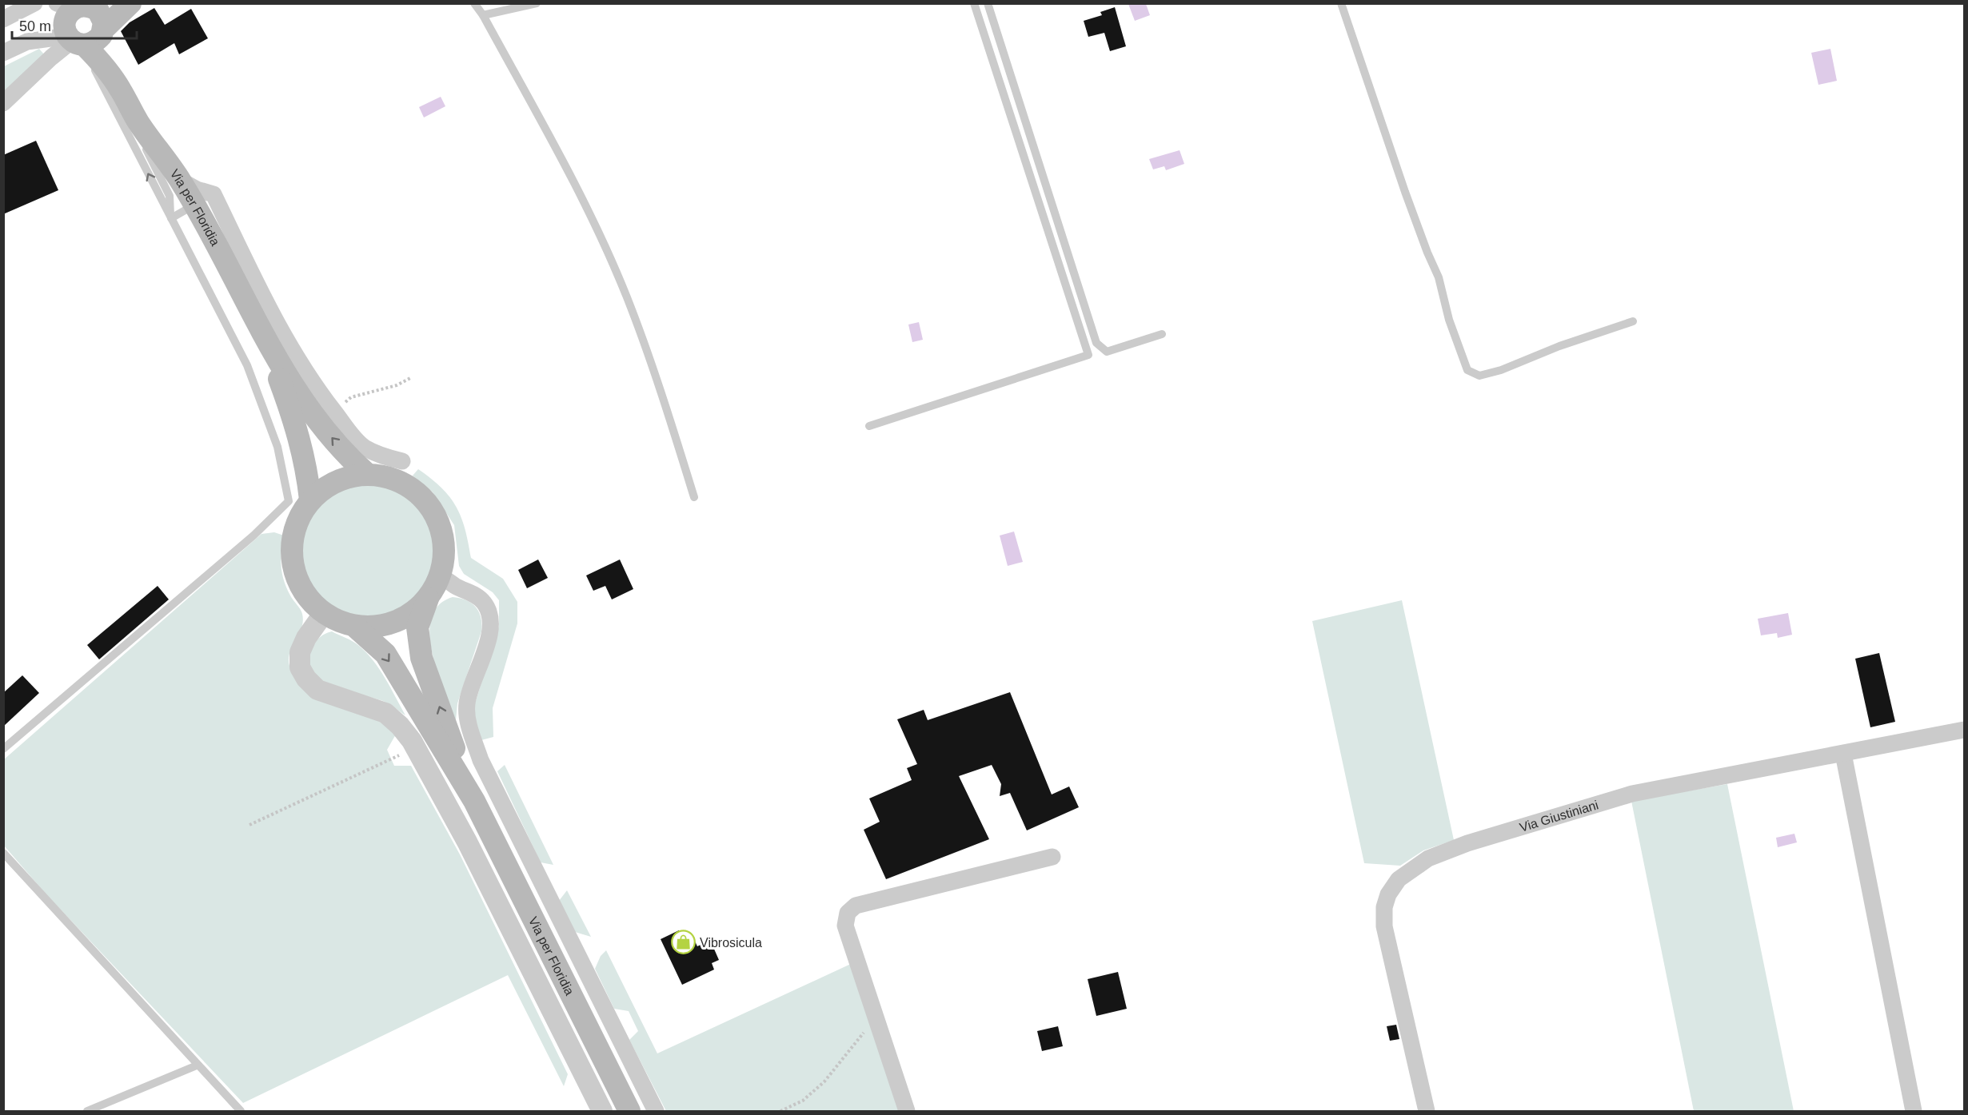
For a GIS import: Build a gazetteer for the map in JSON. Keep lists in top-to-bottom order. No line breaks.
{"streets":{"main road":["Via per Floridia"],"street":["Via Giustiniani"]},"places":{"shop":["Vibrosicula"]},"scale_bar":"50 m"}
